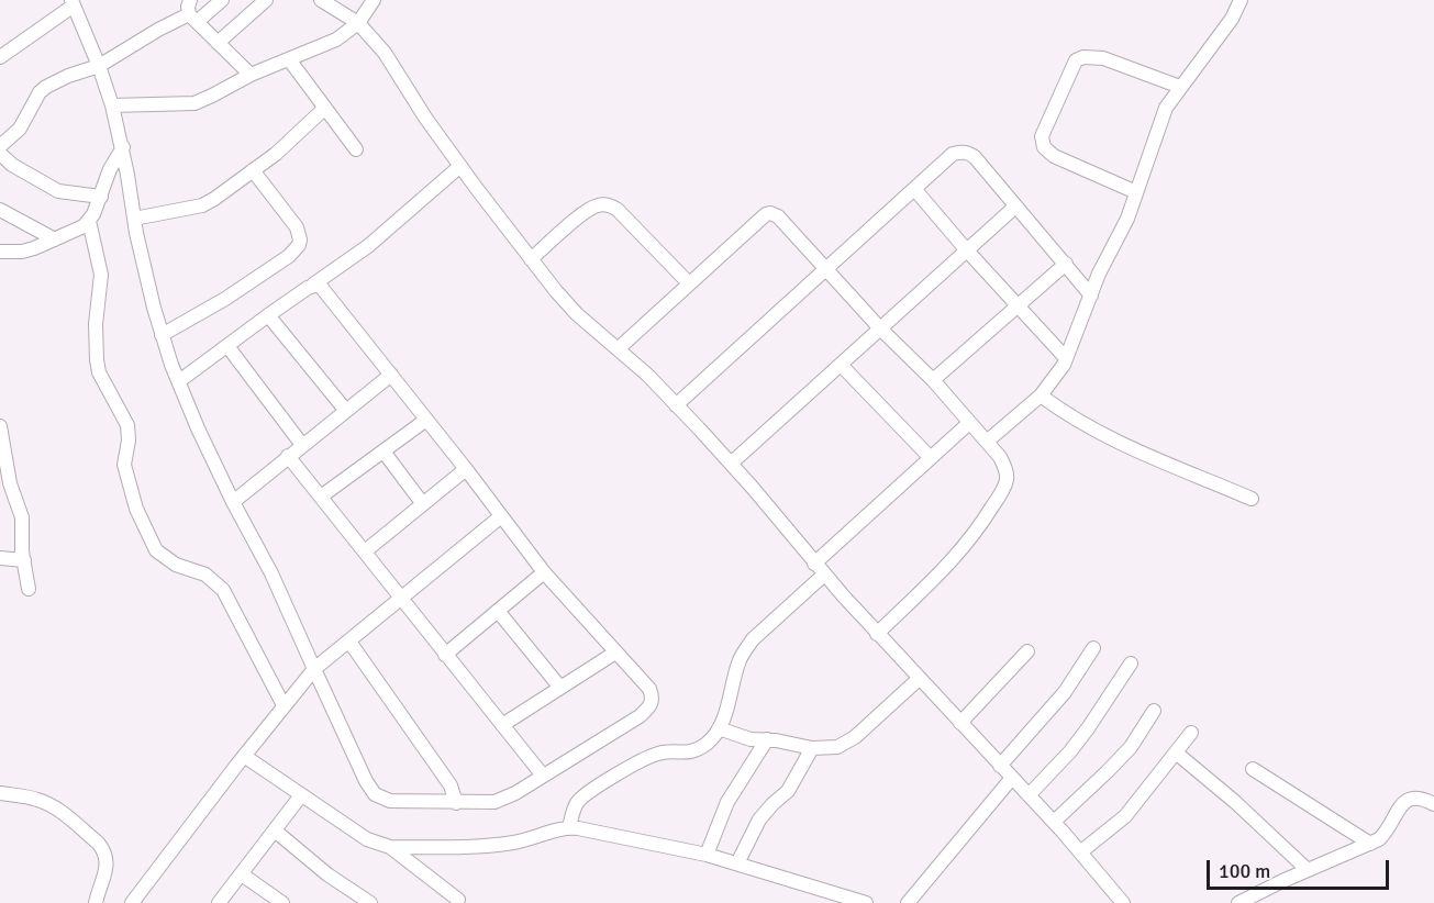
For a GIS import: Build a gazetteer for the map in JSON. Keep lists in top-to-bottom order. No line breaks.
{"scale_bar":"100 m"}
